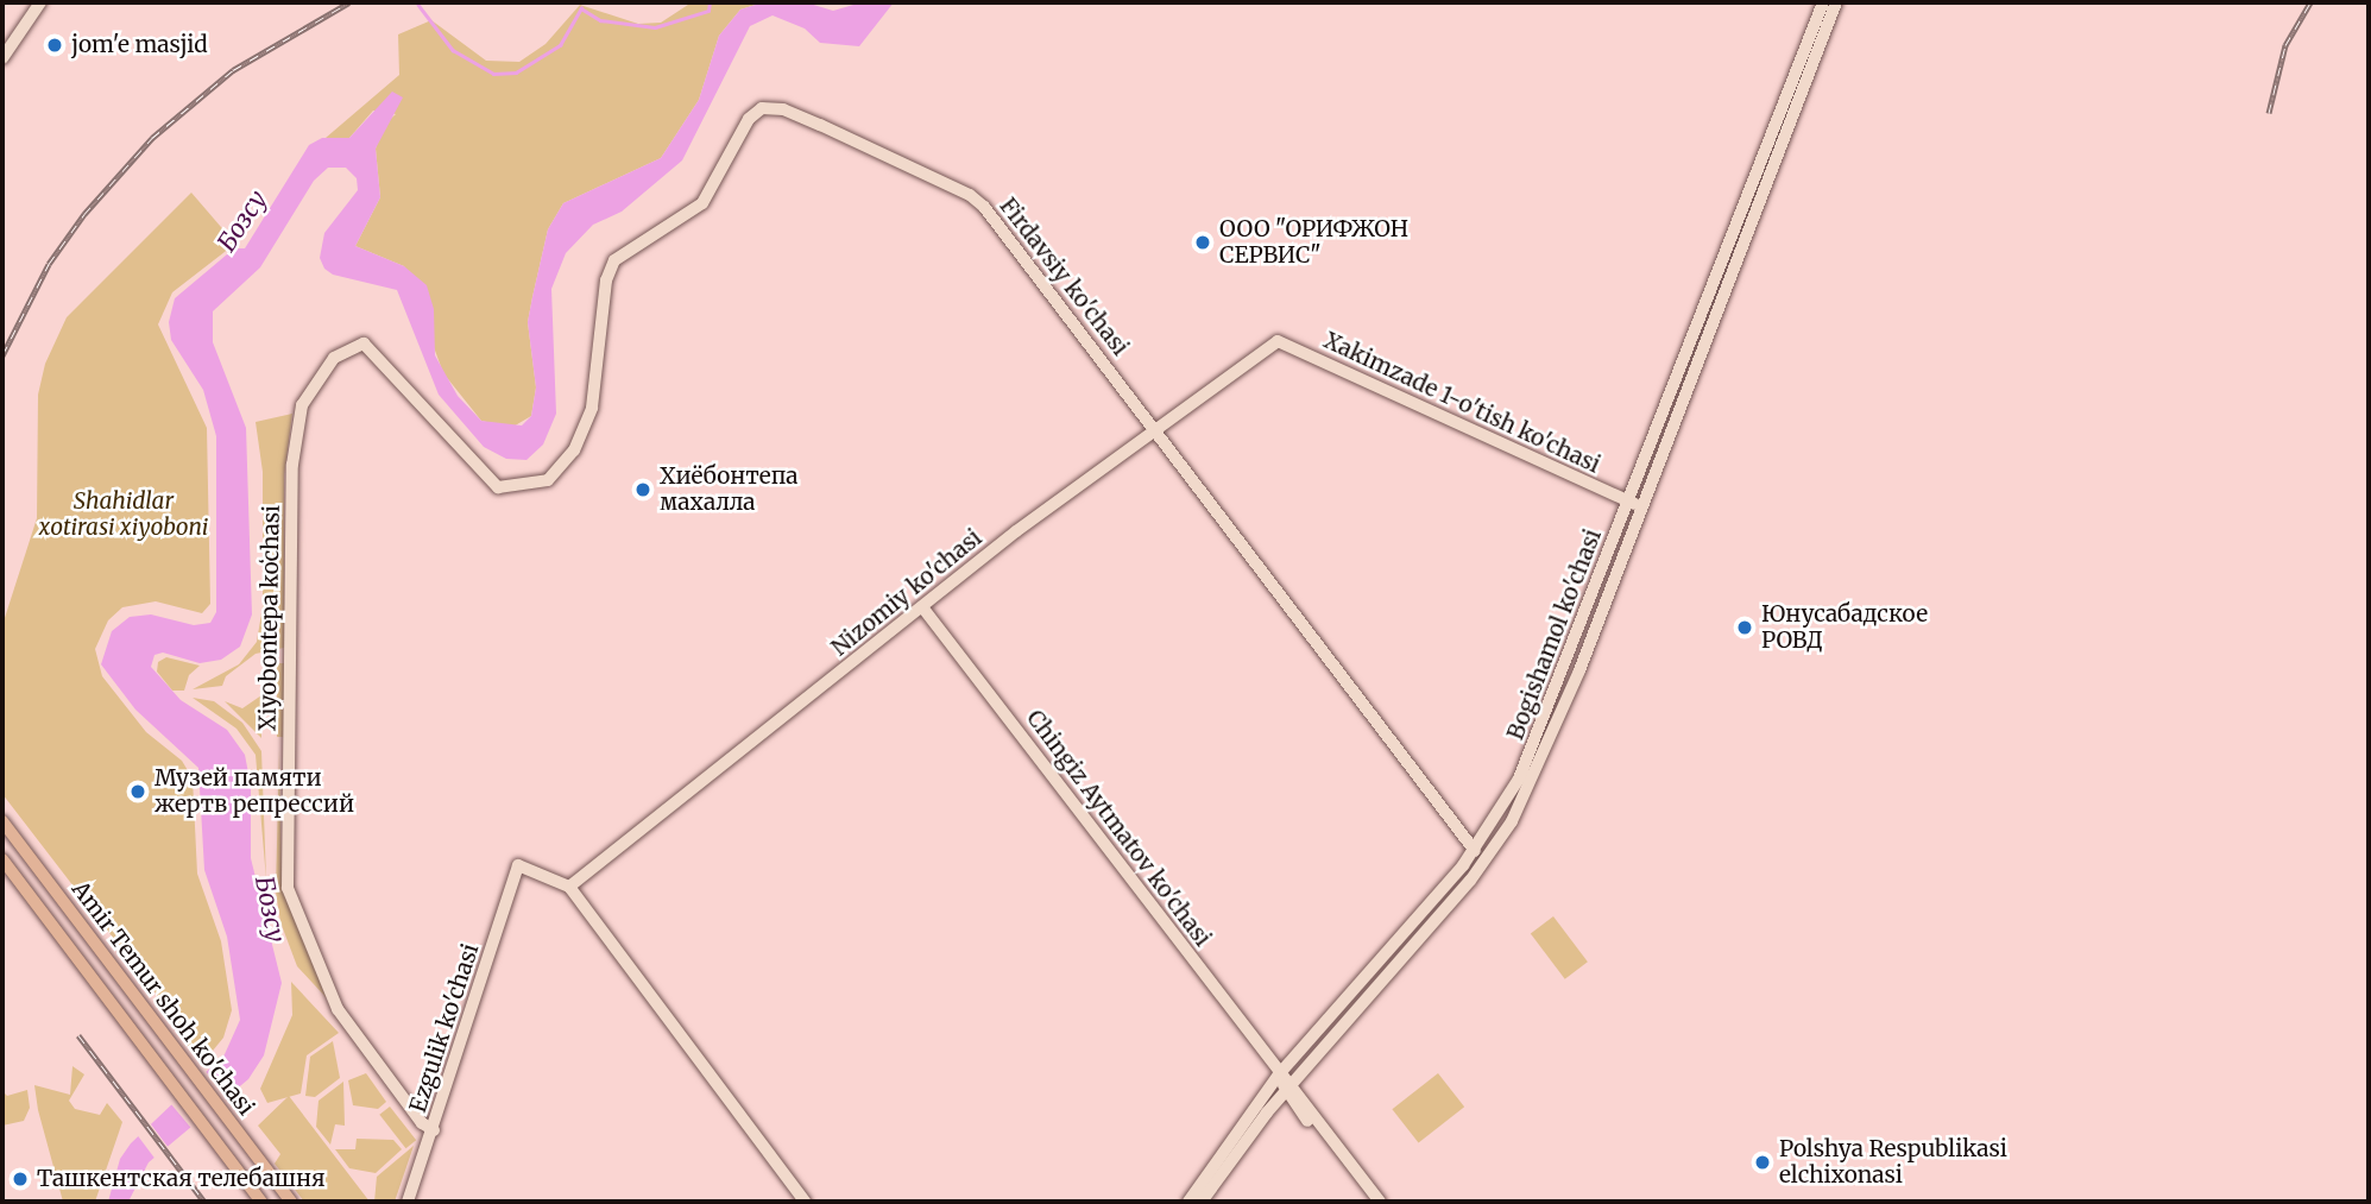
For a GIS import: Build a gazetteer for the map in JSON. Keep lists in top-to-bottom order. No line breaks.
{"streets":{"main road":["Amir Temur shoh ko'chasi"],"street":["Firdavsiy ko'chasi","Xakimzade 1-o'tish ko'chasi","Nizomiy ko'chasi","Xiyobontepa koʻchasi","Bogishamol ko'chasi","Chingiz Aytmatov ko'chasi","Ezgulik ko'chasi"]},"crossings":[["Firdavsiy ko'chasi","Nizomiy ko'chasi"],["Firdavsiy ko'chasi","Xiyobontepa koʻchasi"],["Firdavsiy ko'chasi","Bogishamol ko'chasi"],["Xakimzade 1-o'tish ko'chasi","Nizomiy ko'chasi"],["Xakimzade 1-o'tish ko'chasi","Bogishamol ko'chasi"],["Nizomiy ko'chasi","Chingiz Aytmatov ko'chasi"],["Nizomiy ko'chasi","Ezgulik ko'chasi"],["Xiyobontepa koʻchasi","Ezgulik ko'chasi"],["Bogishamol ko'chasi","Chingiz Aytmatov ko'chasi"]],"water":["Бозсу"],"parks":["Shahidlar xotirasi xiyoboni"],"places":["jom'e masjid","ООО \"ОРИФЖОН СЕРВИС\"","Хиёбонтепа махалла","Юнусабадское РОВД","Музей памяти жертв репрессий","Polshya Respublikasi elchixonasi","Ташкентская телебашня"]}
